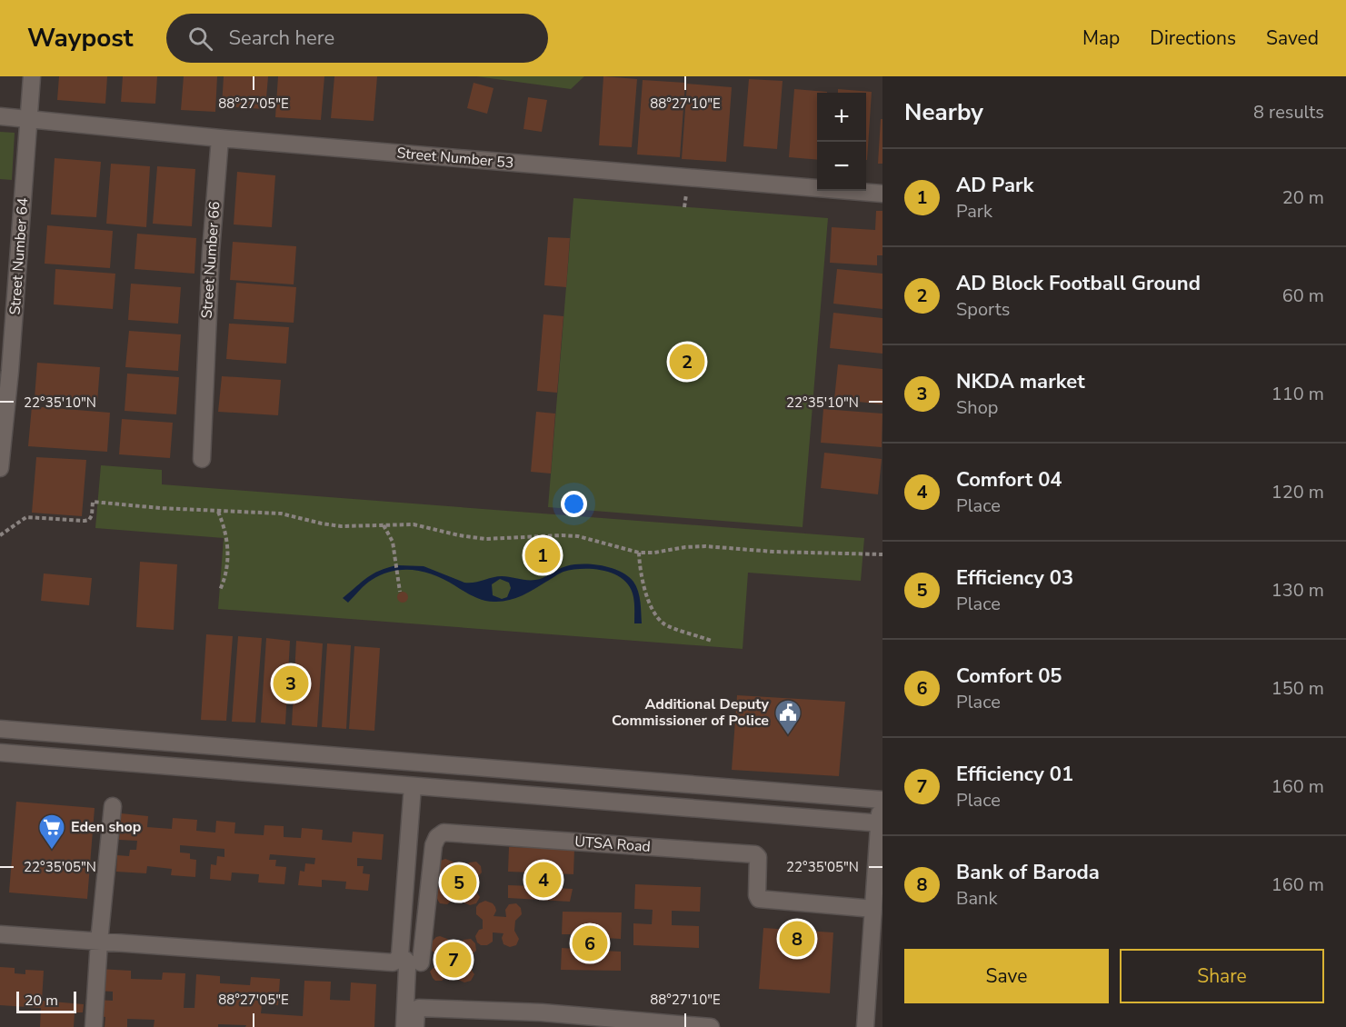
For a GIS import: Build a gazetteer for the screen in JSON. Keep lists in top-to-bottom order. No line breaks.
{"streets":{"street":["Street Number 53","Street Number 64","Street Number 66","UTSA Road"]},"crossings":[["Street Number 53","Street Number 64"],["Street Number 53","Street Number 66"]],"places":{"public building":["Additional Deputy Commissioner of Police"],"supermarket":["Eden shop"]},"scale_bar":"20 m","page":{"header":"Waypost","search":"Search here","nav":["Map","Directions","Saved"],"heading":["Nearby","8 results"],"map_buttons":["+","−"],"list":[{"mark":"1","name":"AD Park","note":"Park","value":"20 m"},{"mark":"2","name":"AD Block Football Ground","note":"Sports","value":"60 m"},{"mark":"3","name":"NKDA market","note":"Shop","value":"110 m"},{"mark":"4","name":"Comfort 04","note":"Place","value":"120 m"},{"mark":"5","name":"Efficiency 03","note":"Place","value":"130 m"},{"mark":"6","name":"Comfort 05","note":"Place","value":"150 m"},{"mark":"7","name":"Efficiency 01","note":"Place","value":"160 m"},{"mark":"8","name":"Bank of Baroda","note":"Bank","value":"160 m"}],"pins":["2","1","3","4","5","8","6","7"],"buttons":["Save","Share"],"scale":"20 m"},"coordinates":["88°27'05\"E","88°27'10\"E","22°35'10\"N","22°35'05\"N"]}
